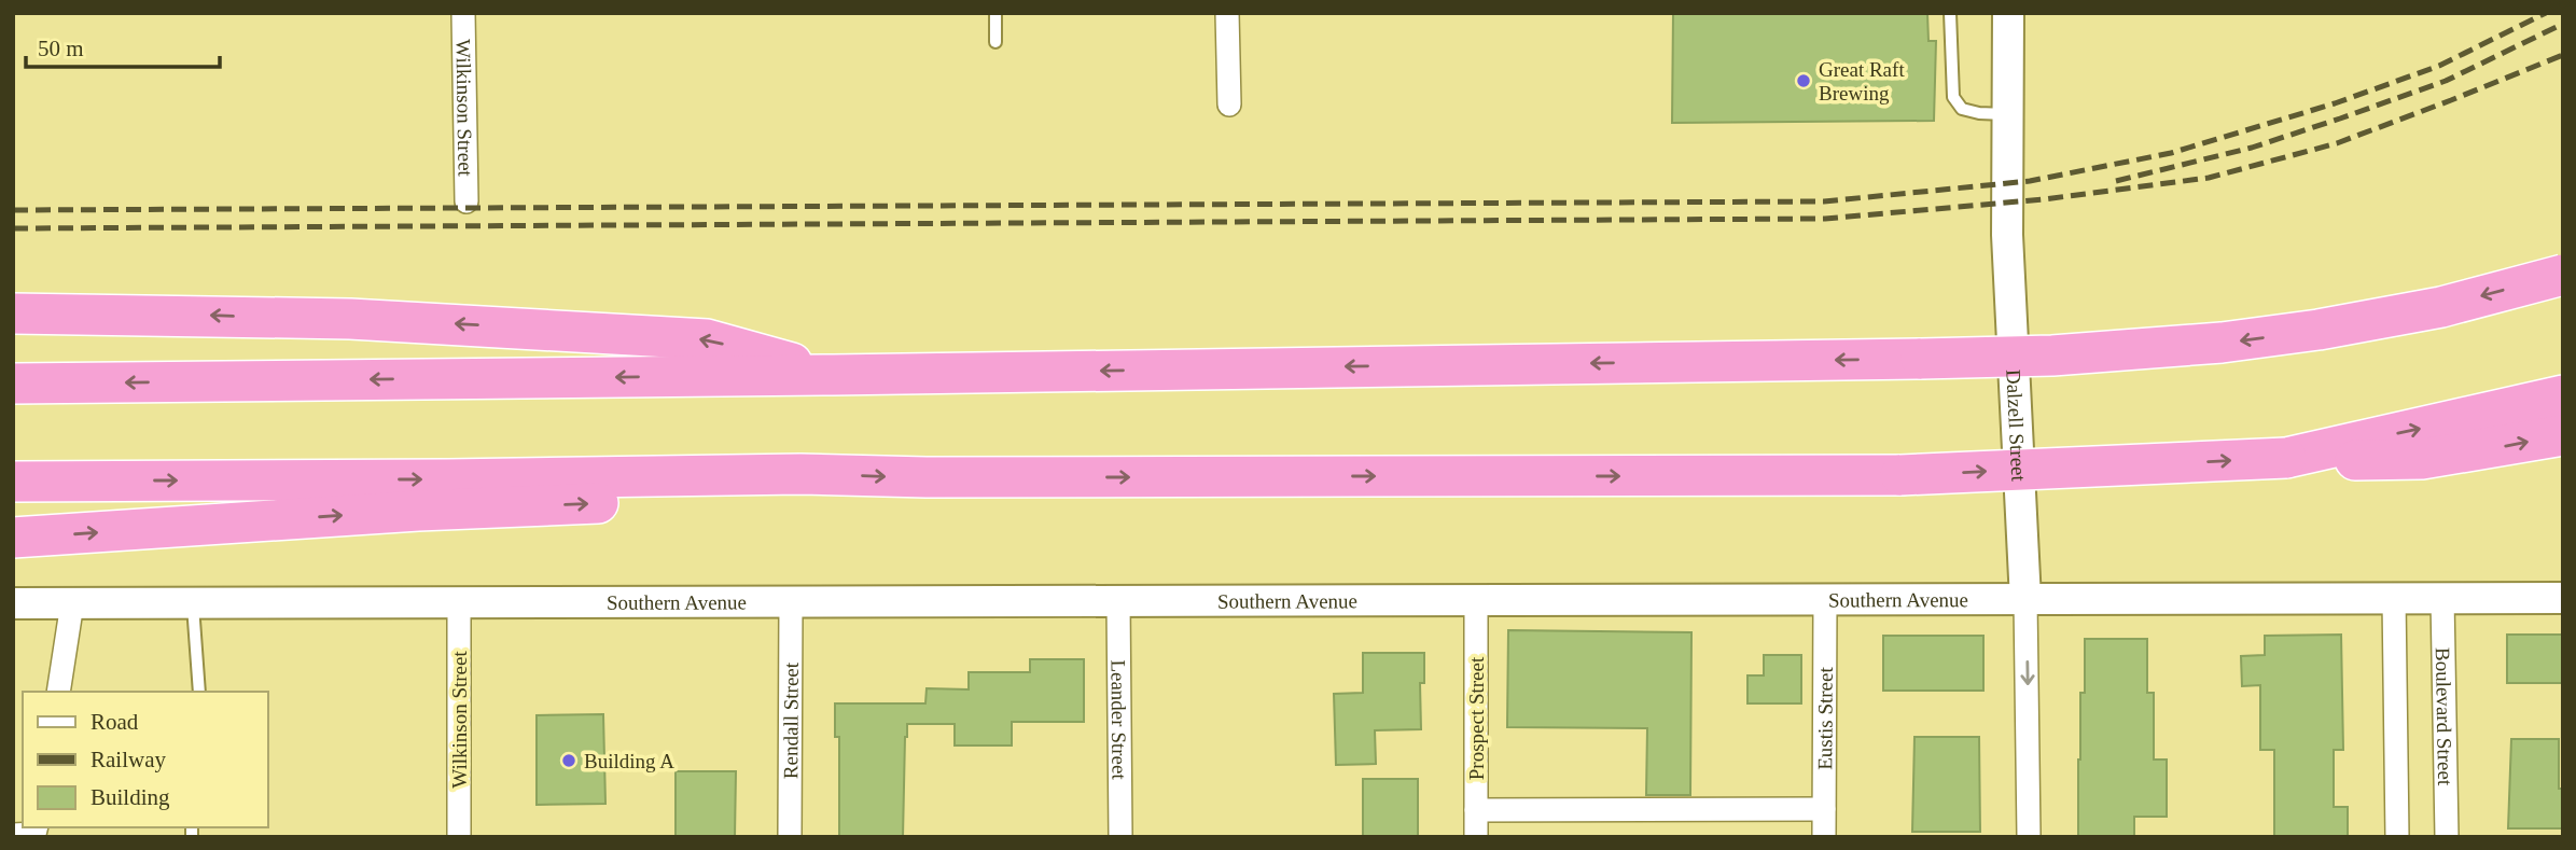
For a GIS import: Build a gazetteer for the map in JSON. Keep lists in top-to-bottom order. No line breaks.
{"streets":{"street":["Wilkinson Street","Dalzell Street","Southern Avenue","Boulevard Street","Leander Street","Prospect Street","Eustis Street","Rendall Street"]},"crossings":[["Wilkinson Street","Southern Avenue"],["Dalzell Street","Southern Avenue"],["Southern Avenue","Boulevard Street"],["Southern Avenue","Leander Street"],["Southern Avenue","Prospect Street"],["Southern Avenue","Eustis Street"],["Southern Avenue","Rendall Street"]],"places":["Great Raft Brewing","Building A"],"legend":["Road","Railway","Building"],"scale_bar":"50 m"}
